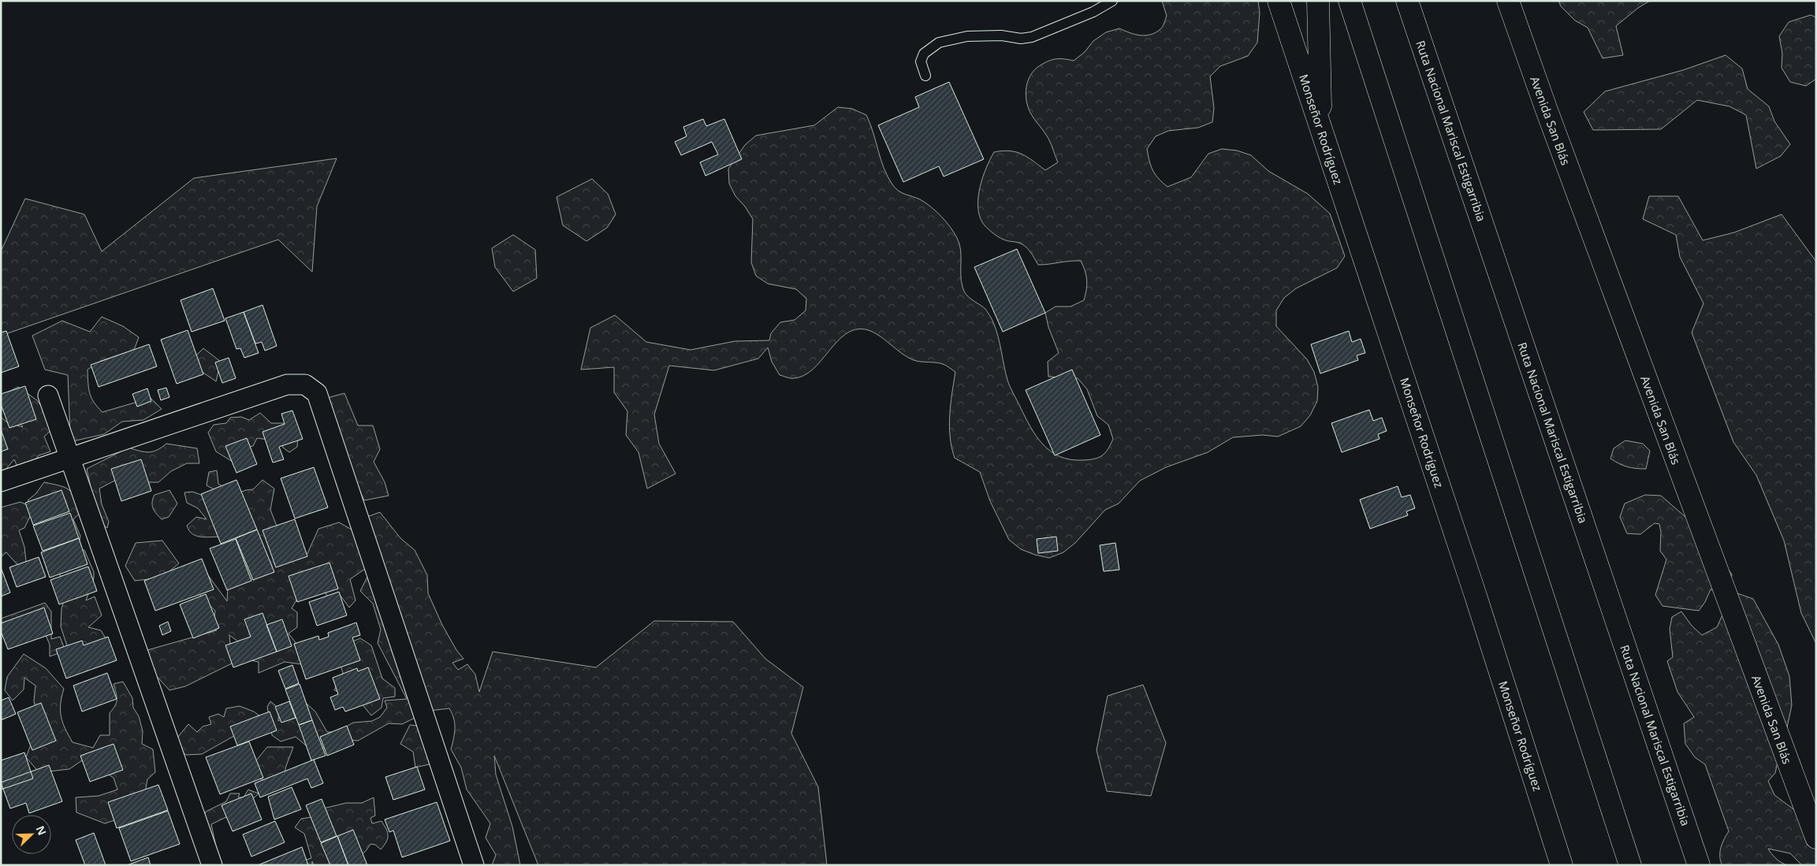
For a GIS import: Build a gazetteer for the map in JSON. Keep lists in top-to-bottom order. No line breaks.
{"streets":{"main road":["Avenida San Blás","Monseñor Rodríguez","Ruta Nacional Mariscal Estigarribia"]},"north":"top right"}
